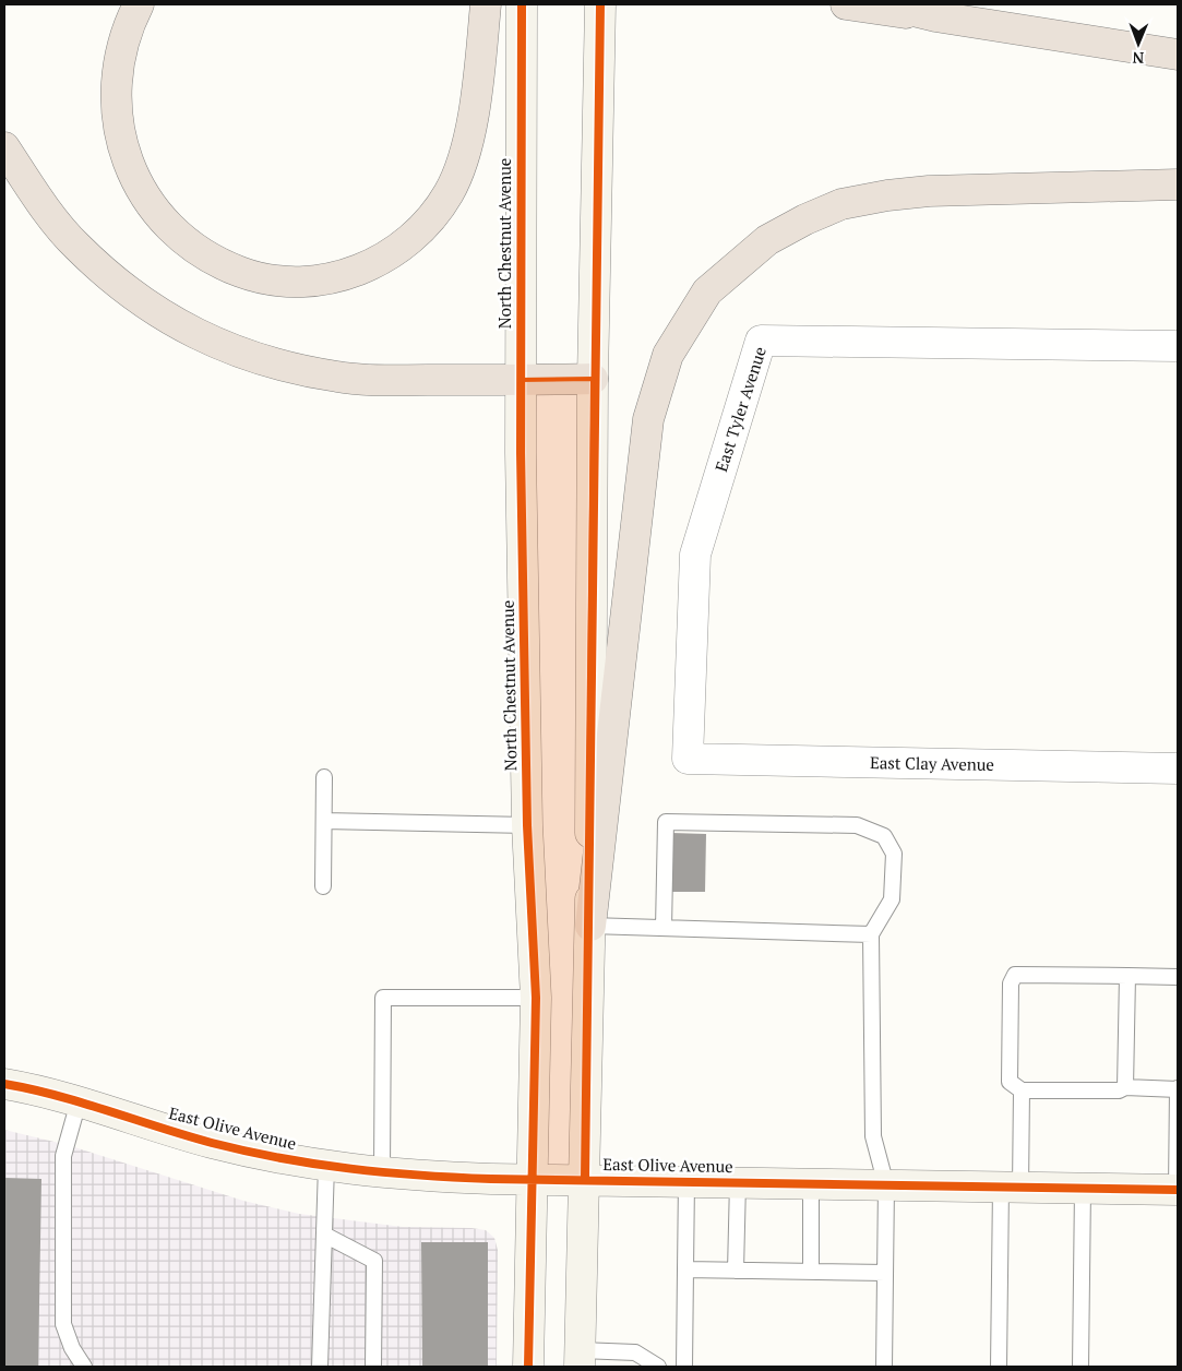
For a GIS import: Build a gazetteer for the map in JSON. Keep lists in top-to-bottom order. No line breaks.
{"streets":{"main road":["North Chestnut Avenue","East Olive Avenue"],"street":["East Tyler Avenue","East Clay Avenue"]},"crossings":[["North Chestnut Avenue","East Olive Avenue"],["East Tyler Avenue","East Clay Avenue"]],"north":"bottom"}
